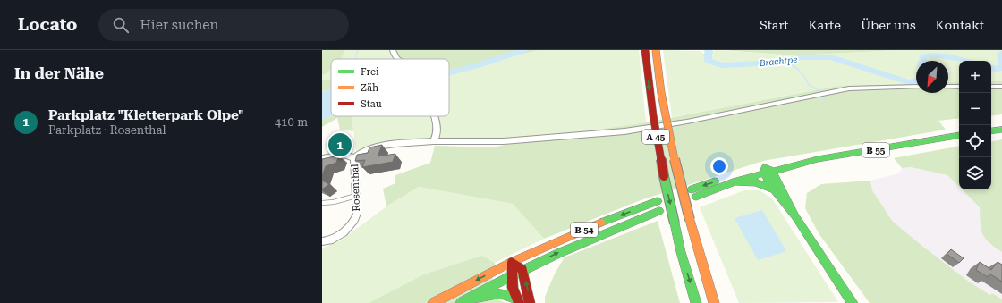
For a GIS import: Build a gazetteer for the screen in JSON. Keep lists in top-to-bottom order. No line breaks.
{"streets":{"main road":["A 45","B 55","B 54"],"street":["Rosenthal"]},"water":["Brachtpe"],"legend":["Frei","Zäh","Stau"],"north":"bottom left","page":{"header":"Locato","search":"Hier suchen","nav":["Start","Karte","Über uns","Kontakt"],"heading":"In der Nähe","map_buttons":["+","−"],"list":[{"mark":"1","name":"Parkplatz \"Kletterpark Olpe\"","note":"Parkplatz · Rosenthal","value":"410 m"}],"pins":"1"}}
